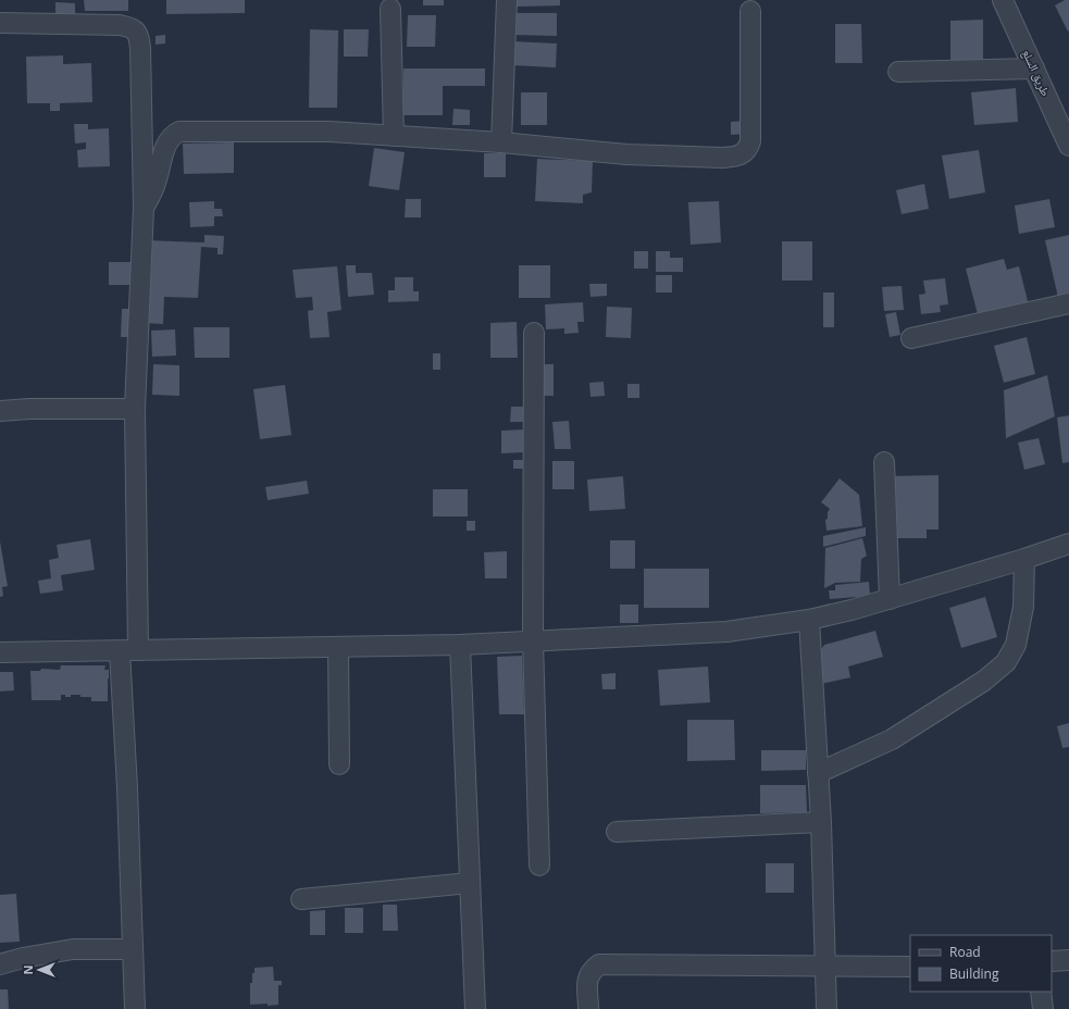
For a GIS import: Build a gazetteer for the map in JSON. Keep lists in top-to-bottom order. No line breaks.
{"streets":{"street":["طريق السلع"]},"legend":["Road","Building"],"north":"left"}
